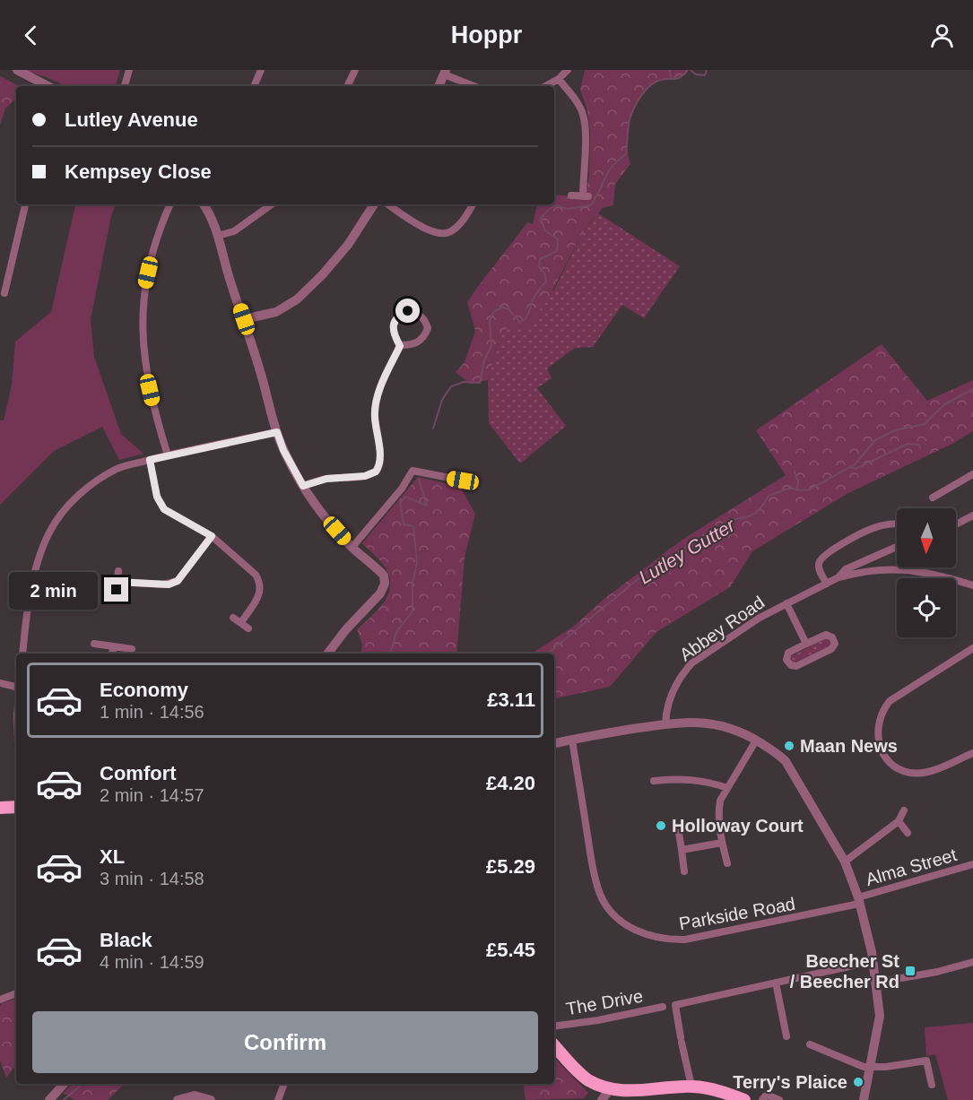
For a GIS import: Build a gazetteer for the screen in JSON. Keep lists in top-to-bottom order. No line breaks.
{"streets":{"street":["Abbey Road","Alma Street","Parkside Road","The Drive"]},"crossings":[["Alma Street","Parkside Road"]],"water":["Lutley Gutter"],"places":{"other":["Maan News","Holloway Court","Terry's Plaice"],"transit":["Beecher St / Beecher Rd"]},"north":"bottom","page":{"header":"Hoppr","banner":["Lutley Avenue","Kempsey Close"],"bubble":"2 min","list":[{"name":"Economy","note":"1 min · 14:56","value":"£3.11"},{"name":"Comfort","note":"2 min · 14:57","value":"£4.20"},{"name":"XL","note":"3 min · 14:58","value":"£5.29"},{"name":"Black","note":"4 min · 14:59","value":"£5.45"}],"buttons":"Confirm"}}
